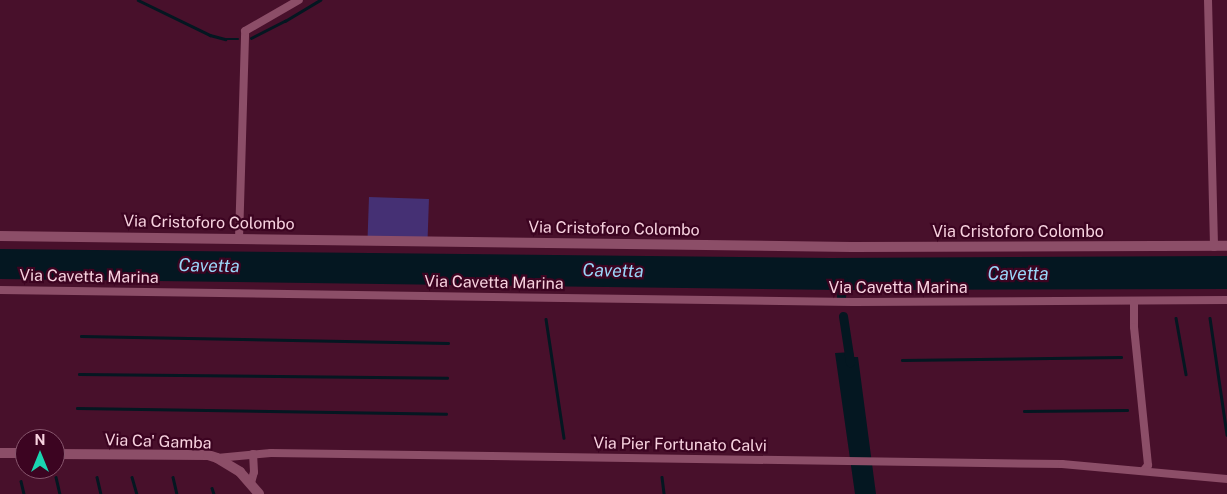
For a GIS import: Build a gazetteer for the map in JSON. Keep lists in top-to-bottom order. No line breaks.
{"streets":{"street":["Via Cristoforo Colombo","Via Cavetta Marina","Via Ca' Gamba","Via Pier Fortunato Calvi"]},"crossings":[["Via Ca' Gamba","Via Pier Fortunato Calvi"]],"water":["Cavetta"],"north":"top"}
